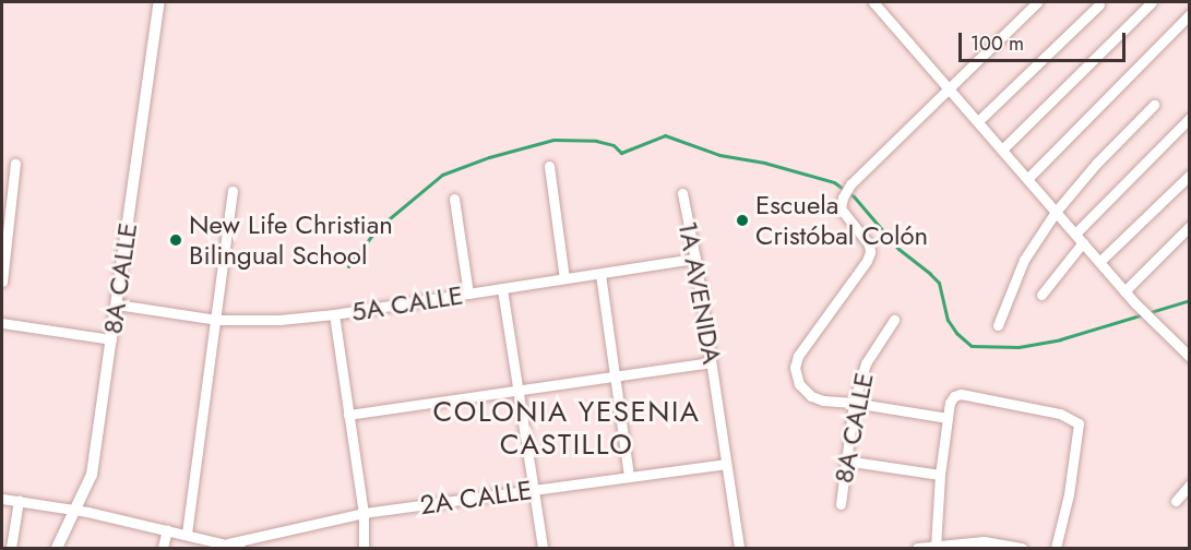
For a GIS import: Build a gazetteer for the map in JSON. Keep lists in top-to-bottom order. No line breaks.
{"streets":{"street":["8A CALLE","1A AVENIDA","5A CALLE","2A CALLE"]},"crossings":[["8A CALLE","5A CALLE"],["1A AVENIDA","5A CALLE"],["1A AVENIDA","2A CALLE"]],"districts":["COLONIA YESENIA CASTILLO"],"places":["Escuela Cristóbal Colón","New Life Christian Bilingual School"],"scale_bar":"100 m"}
